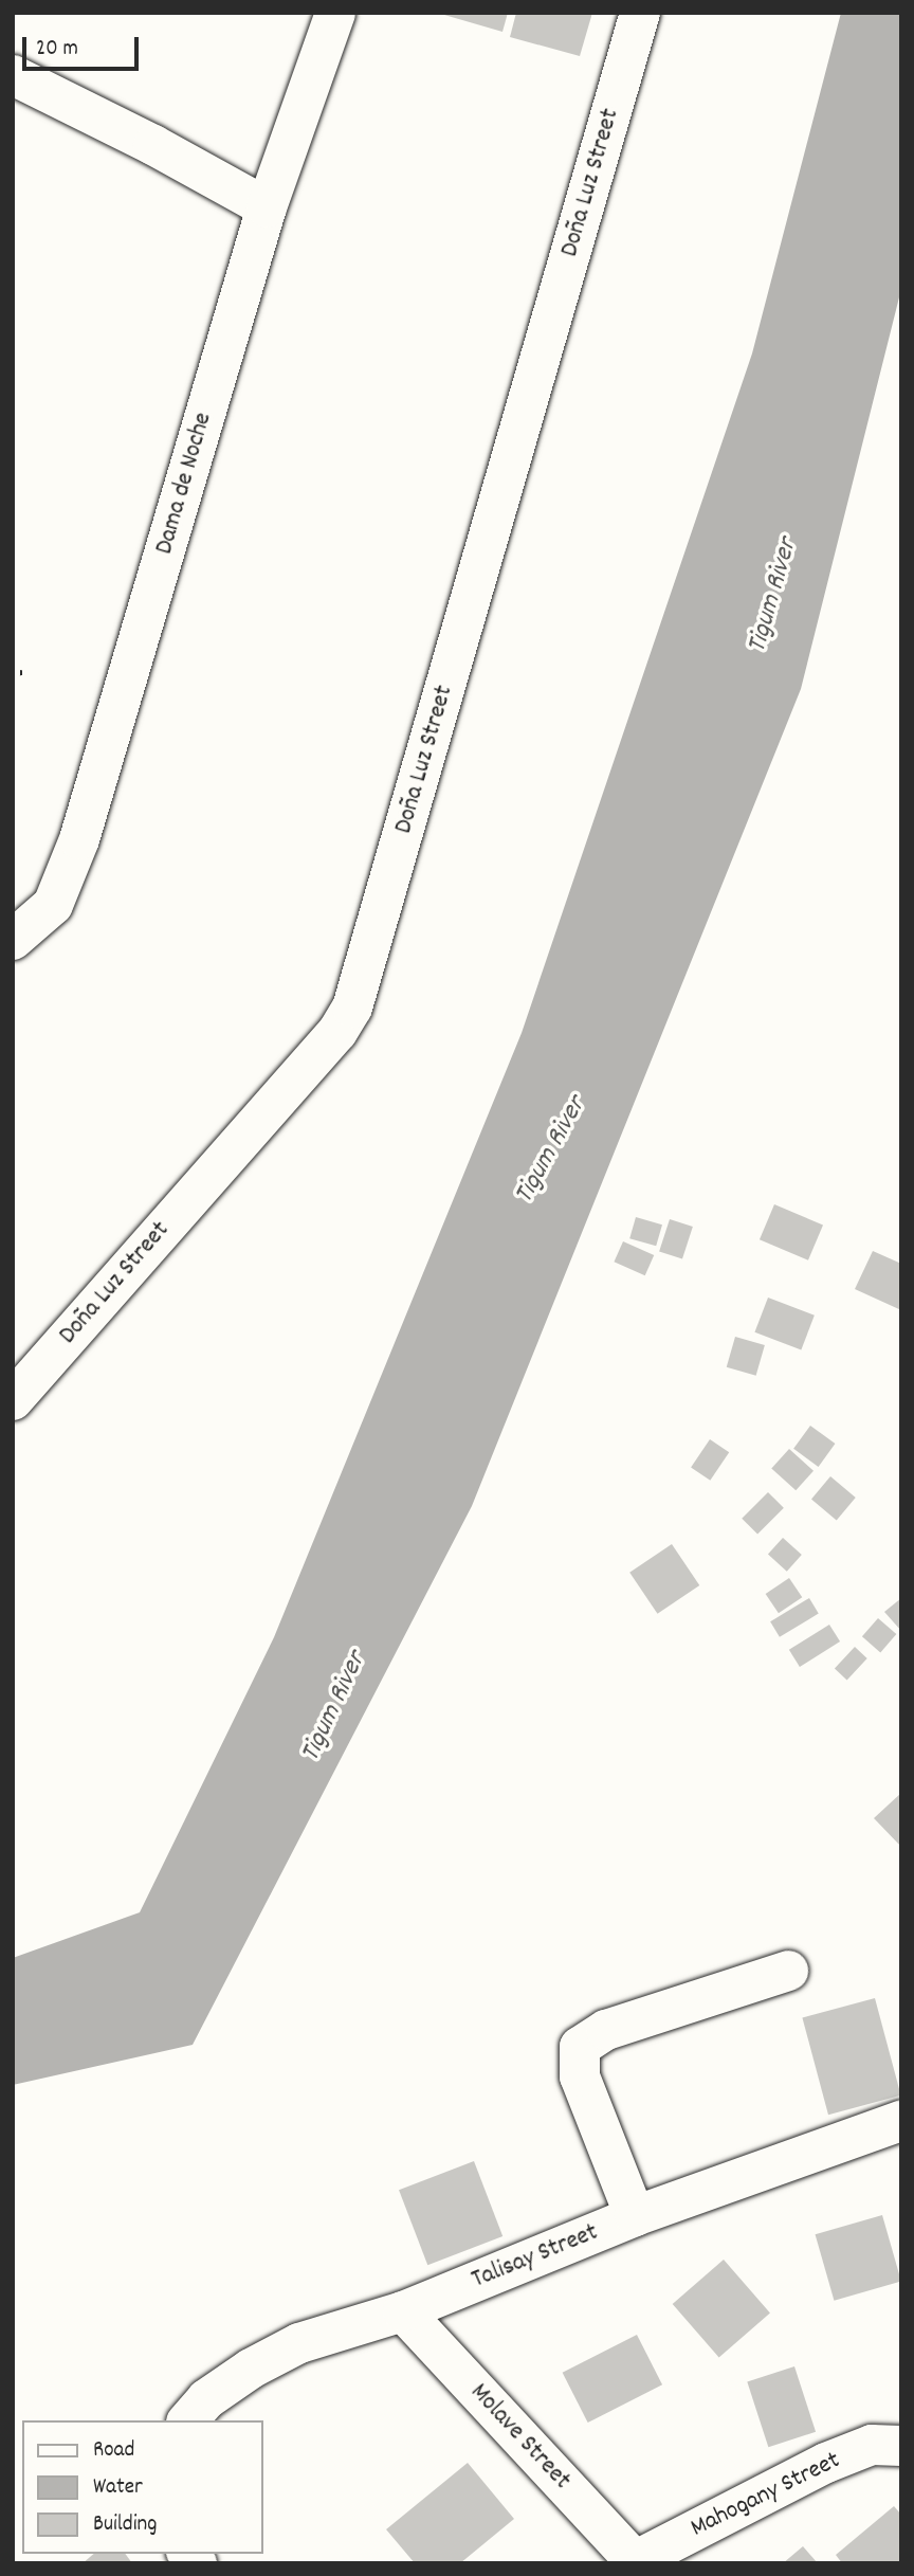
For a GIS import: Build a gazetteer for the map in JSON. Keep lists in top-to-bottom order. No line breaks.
{"streets":{"street":["Doña Luz Street","Dama de Noche","Talisay Street","Molave Street","Mahogany Street"]},"crossings":[["Talisay Street","Molave Street"],["Molave Street","Mahogany Street"]],"water":["Tigum River"],"legend":["Road","Water","Building"],"scale_bar":"20 m"}
